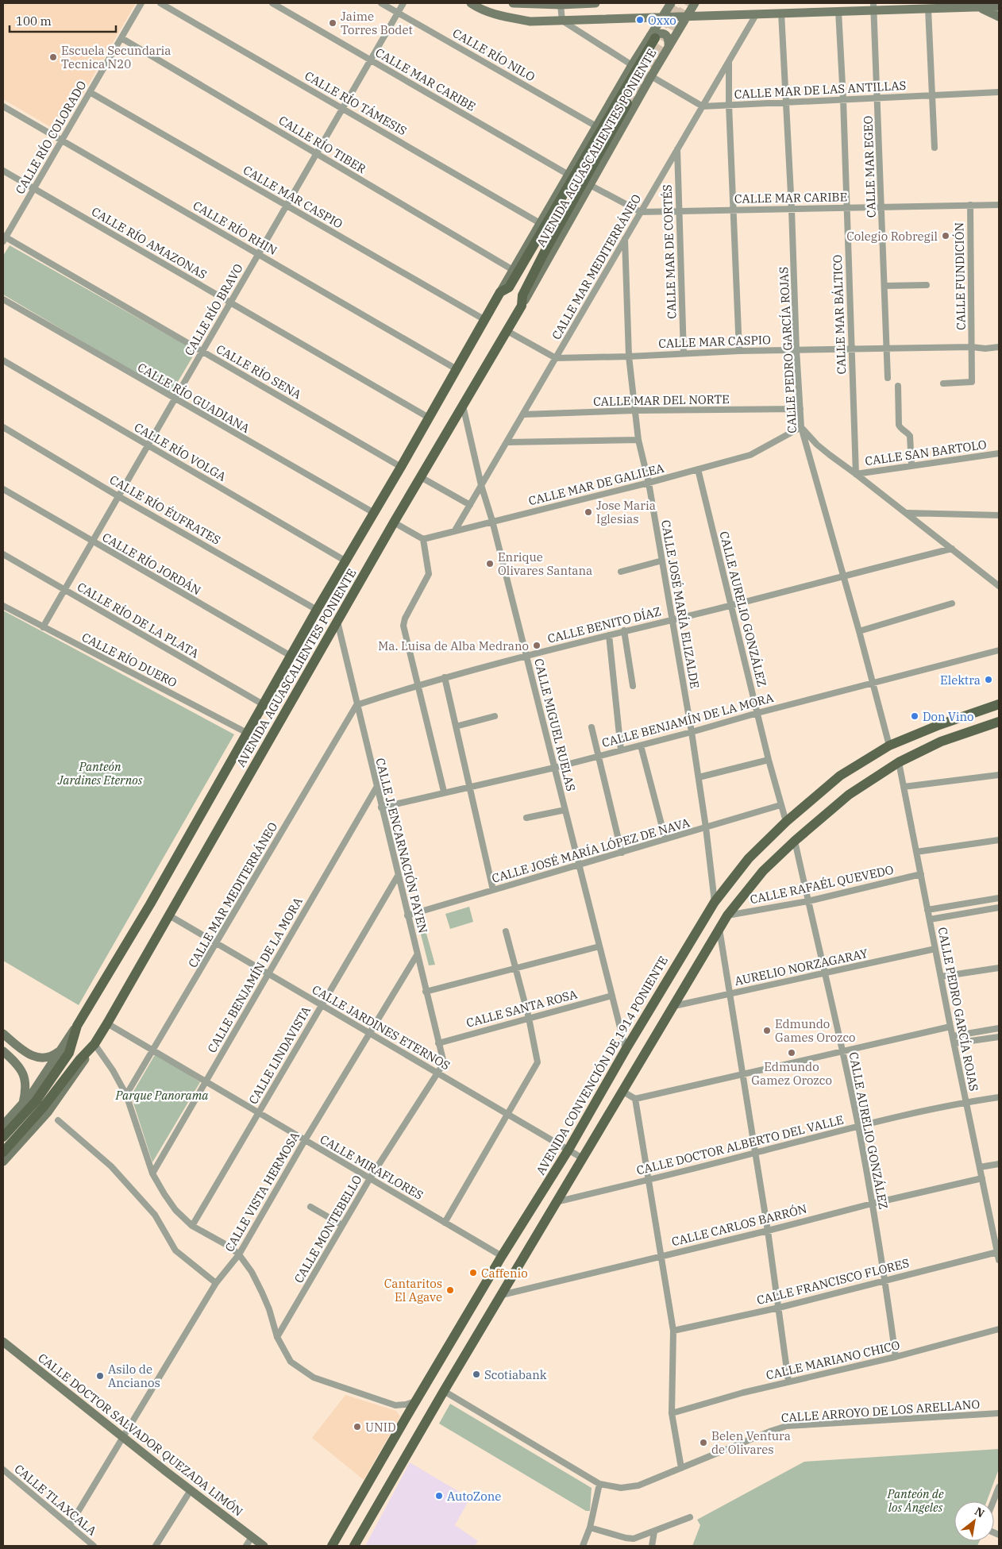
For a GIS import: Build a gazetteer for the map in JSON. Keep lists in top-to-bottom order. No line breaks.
{"streets":{"main road":["AVENIDA AGUASCALIENTES PONIENTE","AVENIDA CONVENCIÓN DE 1914 PONIENTE"],"street":["CALLE RÍO NILO","CALLE MAR CARIBE","CALLE MAR DE LAS ANTILLAS","CALLE RÍO TÁMESIS","CALLE RÍO COLORADO","CALLE RÍO TIBER","CALLE MAR EGEO","CALLE MAR CASPIO","CALLE RÍO RHIN","CALLE RÍO AMAZONAS","CALLE MAR DE CORTÉS","CALLE MAR MEDITERRÁNEO","CALLE FUNDICIÓN","CALLE RÍO BRAVO","CALLE MAR BÁLTICO","CALLE PEDRO GARCÍA ROJAS","CALLE RÍO SENA","CALLE RÍO GUADIANA","CALLE MAR DEL NORTE","CALLE RÍO VOLGA","CALLE SAN BARTOLO","CALLE MAR DE GALILEA","CALLE RÍO ÉUFRATES","CALLE RÍO JORDÁN","CALLE JOSÉ MARÍA ELIZALDE","CALLE AURELIO GONZÁLEZ","CALLE RÍO DE LA PLATA","CALLE BENITO DÍAZ","CALLE RÍO DUERO","CALLE BENJAMÍN DE LA MORA","CALLE MIGUEL RUELAS","CALLE J. ENCARNACIÓN PAYEN","CALLE JOSÉ MARÍA LÓPEZ DE NAVA","CALLE RAFAÉL QUEVEDO","AURELIO NORZAGARAY","CALLE SANTA ROSA","CALLE JARDINES ETERNOS","CALLE LINDAVISTA","CALLE DOCTOR ALBERTO DEL VALLE","CALLE MIRAFLORES","CALLE VISTA HERMOSA","CALLE CARLOS BARRÓN","CALLE MONTEBELLO","CALLE FRANCISCO FLORES","CALLE MARIANO CHICO","CALLE ARROYO DE LOS ARELLANO","CALLE DOCTOR SALVADOR QUEZADA LIMÓN","CALLE TLAXCALA"]},"crossings":[["CALLE RÍO NILO","AVENIDA AGUASCALIENTES PONIENTE"],["CALLE RÍO NILO","CALLE RÍO BRAVO"],["CALLE MAR CARIBE","AVENIDA AGUASCALIENTES PONIENTE"],["CALLE MAR CARIBE","CALLE MAR EGEO"],["CALLE MAR CARIBE","CALLE MAR DE CORTÉS"],["CALLE MAR CARIBE","CALLE MAR MEDITERRÁNEO"],["CALLE MAR CARIBE","CALLE FUNDICIÓN"],["CALLE MAR CARIBE","CALLE RÍO BRAVO"],["CALLE MAR CARIBE","CALLE MAR BÁLTICO"],["CALLE MAR CARIBE","CALLE PEDRO GARCÍA ROJAS"],["CALLE MAR DE LAS ANTILLAS","CALLE MAR EGEO"],["CALLE MAR DE LAS ANTILLAS","CALLE MAR MEDITERRÁNEO"],["CALLE MAR DE LAS ANTILLAS","CALLE MAR BÁLTICO"],["CALLE MAR DE LAS ANTILLAS","CALLE PEDRO GARCÍA ROJAS"],["CALLE RÍO TÁMESIS","AVENIDA AGUASCALIENTES PONIENTE"],["CALLE RÍO TÁMESIS","CALLE RÍO BRAVO"],["CALLE RÍO COLORADO","CALLE RÍO TIBER"],["CALLE RÍO COLORADO","CALLE MAR CASPIO"],["CALLE RÍO COLORADO","CALLE RÍO RHIN"],["CALLE RÍO COLORADO","CALLE RÍO AMAZONAS"],["CALLE RÍO COLORADO","CALLE RÍO SENA"],["CALLE RÍO TIBER","AVENIDA AGUASCALIENTES PONIENTE"],["CALLE RÍO TIBER","CALLE RÍO BRAVO"],["AVENIDA AGUASCALIENTES PONIENTE","CALLE MAR CASPIO"],["AVENIDA AGUASCALIENTES PONIENTE","CALLE RÍO RHIN"],["AVENIDA AGUASCALIENTES PONIENTE","CALLE RÍO AMAZONAS"],["AVENIDA AGUASCALIENTES PONIENTE","CALLE RÍO SENA"],["AVENIDA AGUASCALIENTES PONIENTE","CALLE RÍO GUADIANA"],["AVENIDA AGUASCALIENTES PONIENTE","CALLE RÍO VOLGA"],["AVENIDA AGUASCALIENTES PONIENTE","CALLE RÍO ÉUFRATES"],["AVENIDA AGUASCALIENTES PONIENTE","CALLE RÍO JORDÁN"],["AVENIDA AGUASCALIENTES PONIENTE","CALLE RÍO DE LA PLATA"],["AVENIDA AGUASCALIENTES PONIENTE","CALLE RÍO DUERO"],["AVENIDA AGUASCALIENTES PONIENTE","CALLE MIGUEL RUELAS"],["AVENIDA AGUASCALIENTES PONIENTE","CALLE J. ENCARNACIÓN PAYEN"],["AVENIDA AGUASCALIENTES PONIENTE","CALLE JARDINES ETERNOS"],["AVENIDA AGUASCALIENTES PONIENTE","CALLE MIRAFLORES"],["CALLE MAR EGEO","CALLE MAR CASPIO"],["CALLE MAR CASPIO","CALLE MAR DE CORTÉS"],["CALLE MAR CASPIO","CALLE MAR MEDITERRÁNEO"],["CALLE MAR CASPIO","CALLE FUNDICIÓN"],["CALLE MAR CASPIO","CALLE RÍO BRAVO"],["CALLE MAR CASPIO","CALLE MAR BÁLTICO"],["CALLE MAR CASPIO","CALLE PEDRO GARCÍA ROJAS"],["CALLE MAR CASPIO","CALLE JOSÉ MARÍA ELIZALDE"],["CALLE RÍO RHIN","CALLE RÍO BRAVO"],["CALLE RÍO AMAZONAS","CALLE RÍO BRAVO"],["CALLE MAR DE CORTÉS","CALLE MAR MEDITERRÁNEO"],["CALLE MAR MEDITERRÁNEO","CALLE MAR DEL NORTE"],["CALLE MAR MEDITERRÁNEO","CALLE MAR DE GALILEA"],["CALLE MAR MEDITERRÁNEO","CALLE JOSÉ MARÍA ELIZALDE"],["CALLE MAR MEDITERRÁNEO","CALLE BENITO DÍAZ"],["CALLE MAR MEDITERRÁNEO","CALLE MIGUEL RUELAS"],["CALLE MAR MEDITERRÁNEO","CALLE J. ENCARNACIÓN PAYEN"],["CALLE MAR MEDITERRÁNEO","CALLE JARDINES ETERNOS"],["CALLE MAR MEDITERRÁNEO","CALLE MIRAFLORES"],["CALLE RÍO BRAVO","CALLE RÍO SENA"],["CALLE RÍO BRAVO","CALLE RÍO GUADIANA"],["CALLE RÍO BRAVO","CALLE RÍO VOLGA"],["CALLE RÍO BRAVO","CALLE RÍO ÉUFRATES"],["CALLE RÍO BRAVO","CALLE RÍO JORDÁN"],["CALLE RÍO BRAVO","CALLE RÍO DE LA PLATA"],["CALLE RÍO BRAVO","CALLE RÍO DUERO"],["CALLE MAR BÁLTICO","CALLE SAN BARTOLO"],["CALLE PEDRO GARCÍA ROJAS","CALLE MAR DEL NORTE"],["CALLE PEDRO GARCÍA ROJAS","CALLE MAR DE GALILEA"],["CALLE PEDRO GARCÍA ROJAS","CALLE BENITO DÍAZ"],["CALLE PEDRO GARCÍA ROJAS","CALLE BENJAMÍN DE LA MORA"],["CALLE PEDRO GARCÍA ROJAS","CALLE RAFAÉL QUEVEDO"],["CALLE PEDRO GARCÍA ROJAS","AURELIO NORZAGARAY"],["CALLE PEDRO GARCÍA ROJAS","AVENIDA CONVENCIÓN DE 1914 PONIENTE"],["CALLE PEDRO GARCÍA ROJAS","CALLE DOCTOR ALBERTO DEL VALLE"],["CALLE PEDRO GARCÍA ROJAS","CALLE CARLOS BARRÓN"],["CALLE PEDRO GARCÍA ROJAS","CALLE FRANCISCO FLORES"],["CALLE MAR DEL NORTE","CALLE JOSÉ MARÍA ELIZALDE"],["CALLE MAR DE GALILEA","CALLE JOSÉ MARÍA ELIZALDE"],["CALLE MAR DE GALILEA","CALLE AURELIO GONZÁLEZ"],["CALLE MAR DE GALILEA","CALLE MIGUEL RUELAS"],["CALLE JOSÉ MARÍA ELIZALDE","CALLE BENITO DÍAZ"],["CALLE JOSÉ MARÍA ELIZALDE","CALLE BENJAMÍN DE LA MORA"],["CALLE JOSÉ MARÍA ELIZALDE","CALLE JOSÉ MARÍA LÓPEZ DE NAVA"],["CALLE JOSÉ MARÍA ELIZALDE","AVENIDA CONVENCIÓN DE 1914 PONIENTE"],["CALLE AURELIO GONZÁLEZ","CALLE BENITO DÍAZ"],["CALLE AURELIO GONZÁLEZ","CALLE BENJAMÍN DE LA MORA"],["CALLE AURELIO GONZÁLEZ","CALLE JOSÉ MARÍA LÓPEZ DE NAVA"],["CALLE AURELIO GONZÁLEZ","CALLE RAFAÉL QUEVEDO"],["CALLE AURELIO GONZÁLEZ","AURELIO NORZAGARAY"],["CALLE AURELIO GONZÁLEZ","AVENIDA CONVENCIÓN DE 1914 PONIENTE"],["CALLE AURELIO GONZÁLEZ","CALLE DOCTOR ALBERTO DEL VALLE"],["CALLE AURELIO GONZÁLEZ","CALLE CARLOS BARRÓN"],["CALLE AURELIO GONZÁLEZ","CALLE FRANCISCO FLORES"],["CALLE AURELIO GONZÁLEZ","CALLE MARIANO CHICO"],["CALLE BENITO DÍAZ","CALLE MIGUEL RUELAS"],["CALLE BENITO DÍAZ","CALLE J. ENCARNACIÓN PAYEN"],["CALLE BENJAMÍN DE LA MORA","CALLE MIGUEL RUELAS"],["CALLE BENJAMÍN DE LA MORA","CALLE J. ENCARNACIÓN PAYEN"],["CALLE BENJAMÍN DE LA MORA","CALLE JARDINES ETERNOS"],["CALLE BENJAMÍN DE LA MORA","CALLE MIRAFLORES"],["CALLE MIGUEL RUELAS","CALLE JOSÉ MARÍA LÓPEZ DE NAVA"],["CALLE MIGUEL RUELAS","CALLE SANTA ROSA"],["CALLE MIGUEL RUELAS","AVENIDA CONVENCIÓN DE 1914 PONIENTE"],["CALLE J. ENCARNACIÓN PAYEN","CALLE JOSÉ MARÍA LÓPEZ DE NAVA"],["CALLE J. ENCARNACIÓN PAYEN","CALLE SANTA ROSA"],["CALLE J. ENCARNACIÓN PAYEN","CALLE JARDINES ETERNOS"],["CALLE J. ENCARNACIÓN PAYEN","CALLE LINDAVISTA"],["CALLE J. ENCARNACIÓN PAYEN","CALLE VISTA HERMOSA"],["CALLE J. ENCARNACIÓN PAYEN","CALLE MONTEBELLO"],["CALLE JARDINES ETERNOS","CALLE LINDAVISTA"],["CALLE JARDINES ETERNOS","AVENIDA CONVENCIÓN DE 1914 PONIENTE"],["CALLE JARDINES ETERNOS","CALLE VISTA HERMOSA"],["CALLE JARDINES ETERNOS","CALLE MONTEBELLO"],["CALLE LINDAVISTA","CALLE MIRAFLORES"],["AVENIDA CONVENCIÓN DE 1914 PONIENTE","CALLE MIRAFLORES"],["CALLE MIRAFLORES","CALLE VISTA HERMOSA"],["CALLE MIRAFLORES","CALLE MONTEBELLO"],["CALLE VISTA HERMOSA","CALLE DOCTOR SALVADOR QUEZADA LIMÓN"],["CALLE VISTA HERMOSA","CALLE TLAXCALA"]],"parks":["Panteón Jardines Eternos","Parque Panorama","Panteón de los Ángeles"],"places":["Oxxo","Jaime Torres Bodet","Escuela Secundaria Tecnica N20","Colegio Robregil","Jose Maria Iglesias","Enrique Olivares Santana","Ma. Luisa de Alba Medrano","Elektra","Don Vino","Edmundo Games Orozco","Edmundo Gamez Orozco","Caffenio","Cantaritos El Agave","Scotiabank","Asilo de Ancianos","UNID","Belen Ventura de Olivares","AutoZone"],"scale_bar":"100 m","north":"top right"}
